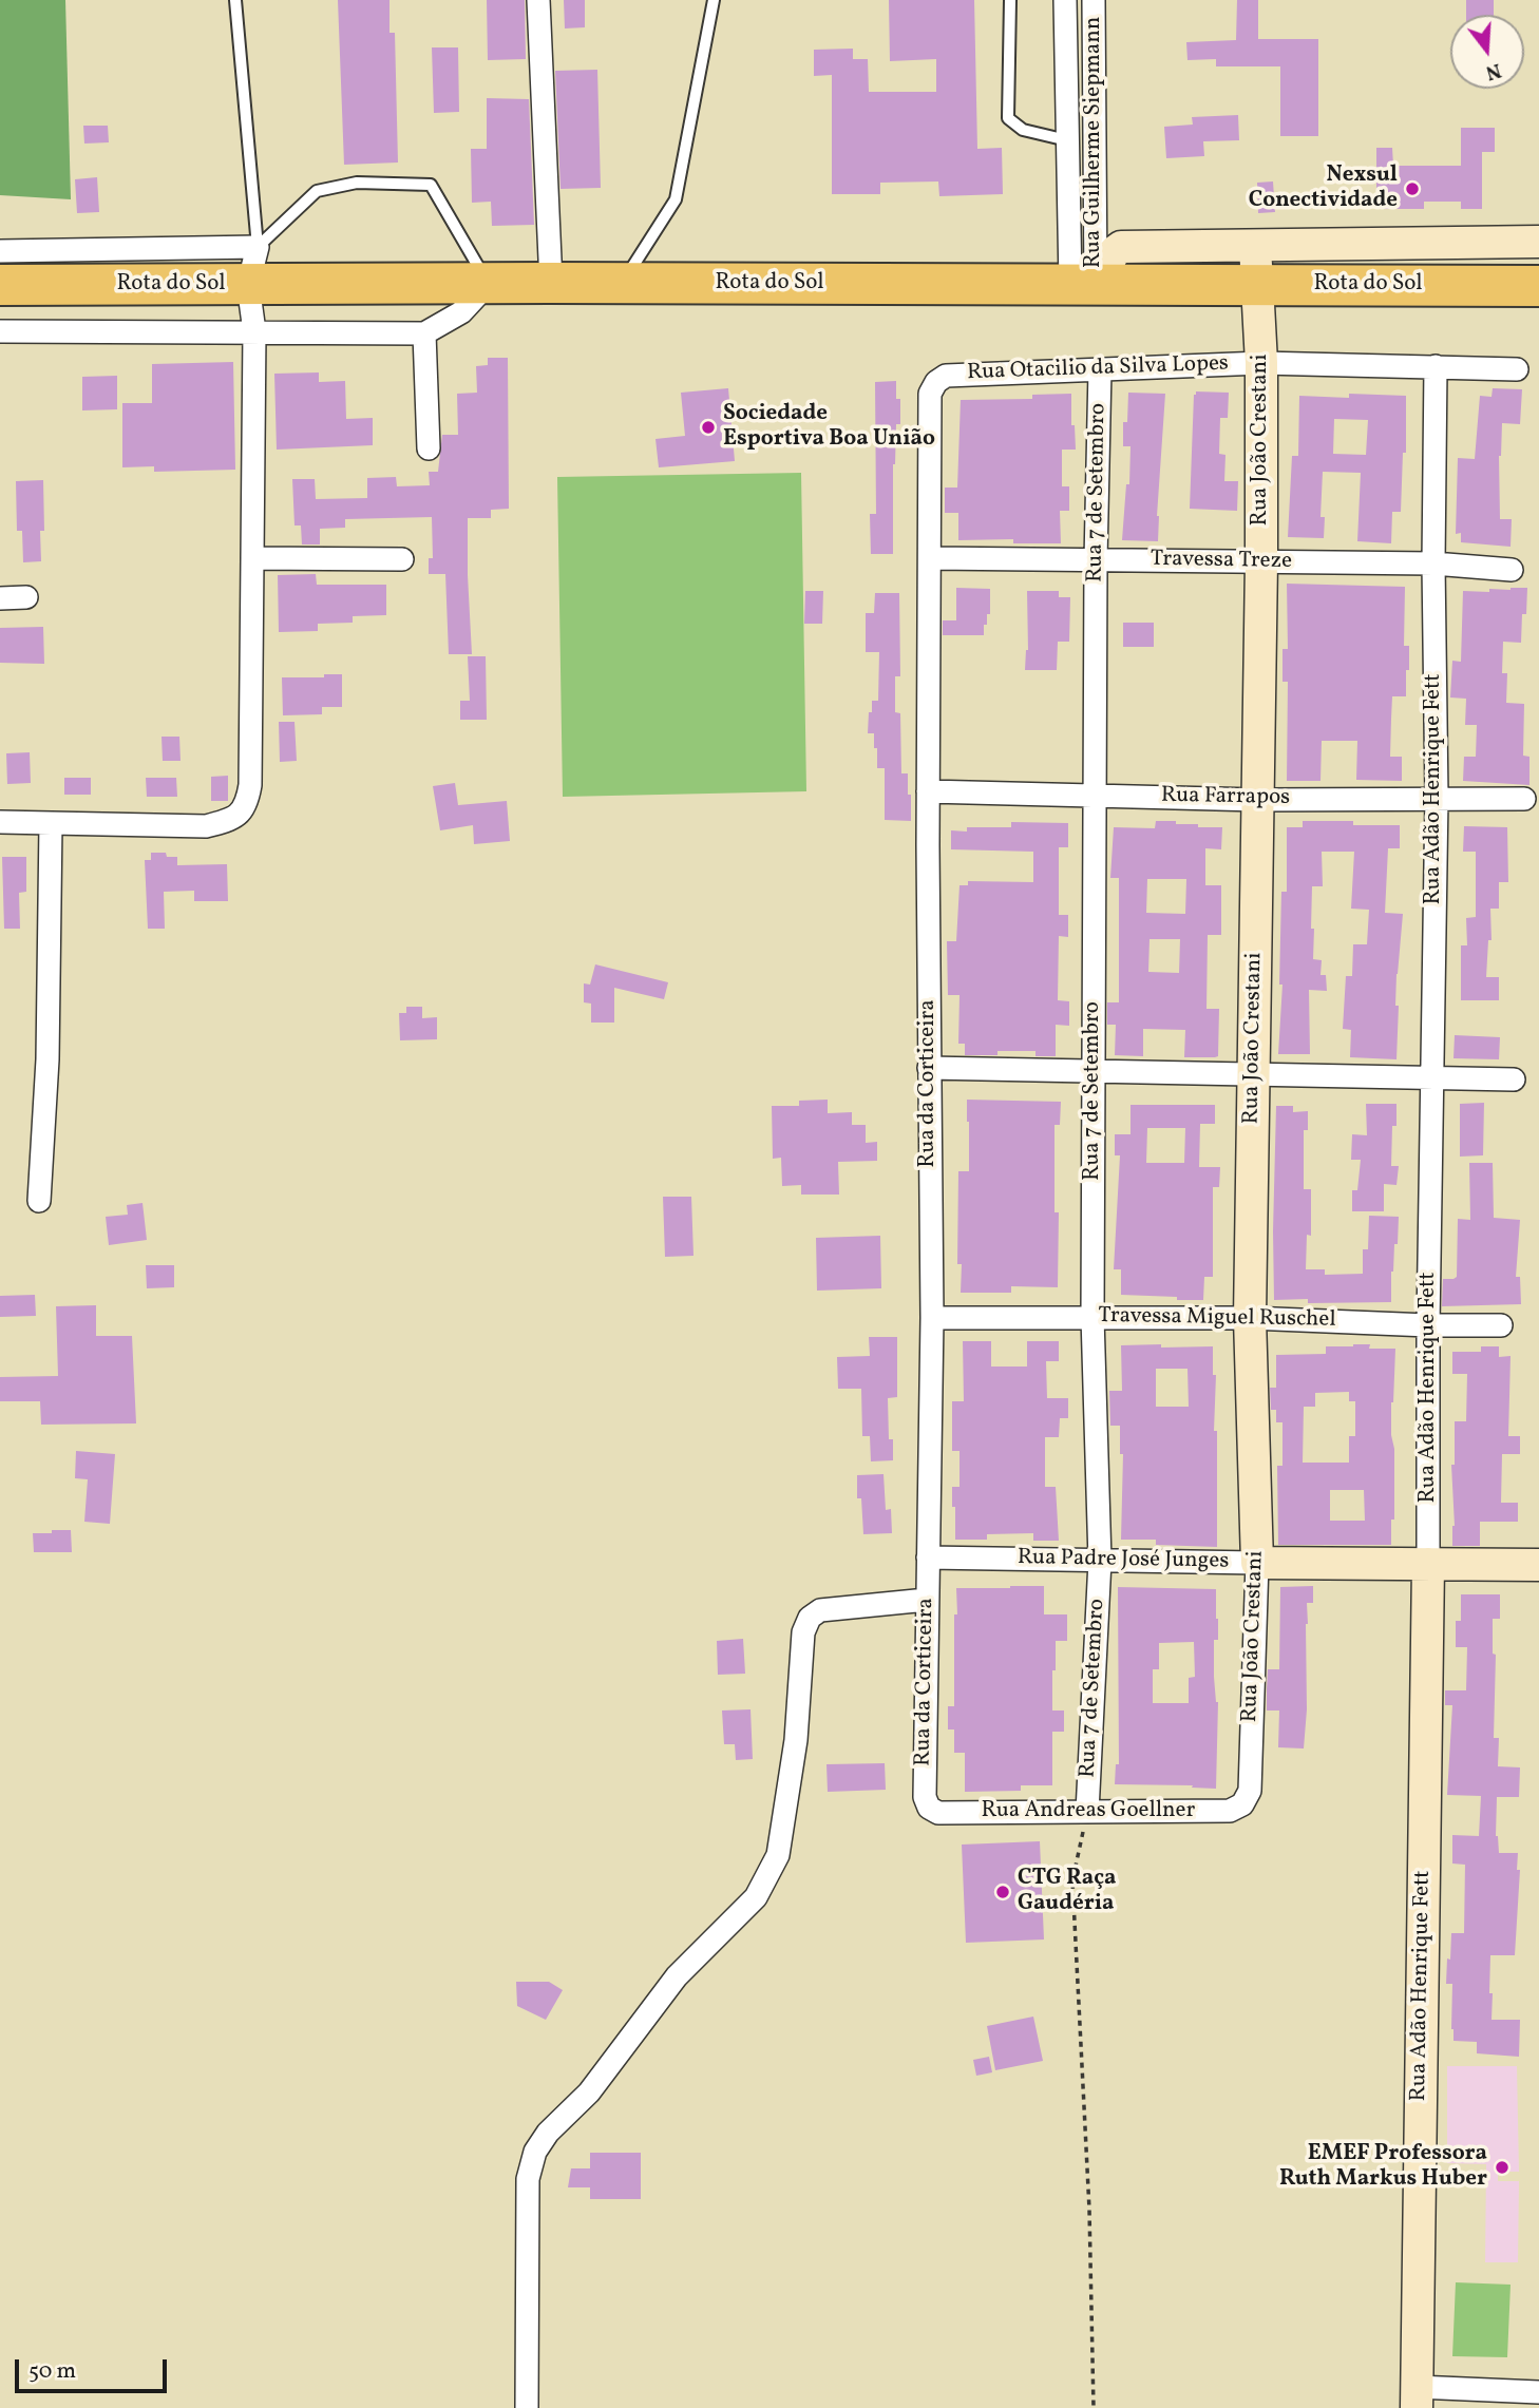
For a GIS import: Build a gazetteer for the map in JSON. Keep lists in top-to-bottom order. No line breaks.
{"streets":{"highway":["Rota do Sol"],"street":["Rua Guilherme Siepmann","Rua Otacilio da Silva Lopes","Rua João Crestani","Rua 7 de Setembro","Travessa Treze","Rua Adão Henrique Fett","Rua Farrapos","Rua da Corticeira","Travessa Miguel Ruschel","Rua Padre José Junges","Rua Andreas Goellner"]},"crossings":[["Rua Guilherme Siepmann","Rota do Sol"],["Rota do Sol","Rua João Crestani"],["Rua Otacilio da Silva Lopes","Rua João Crestani"],["Rua Otacilio da Silva Lopes","Rua 7 de Setembro"],["Rua Otacilio da Silva Lopes","Rua Adão Henrique Fett"],["Rua Otacilio da Silva Lopes","Rua da Corticeira"],["Rua João Crestani","Travessa Treze"],["Rua João Crestani","Rua Farrapos"],["Rua João Crestani","Travessa Miguel Ruschel"],["Rua João Crestani","Rua Padre José Junges"],["Rua João Crestani","Rua Andreas Goellner"],["Rua 7 de Setembro","Travessa Treze"],["Rua 7 de Setembro","Rua Farrapos"],["Rua 7 de Setembro","Travessa Miguel Ruschel"],["Rua 7 de Setembro","Rua Padre José Junges"],["Rua 7 de Setembro","Rua Andreas Goellner"],["Travessa Treze","Rua Adão Henrique Fett"],["Travessa Treze","Rua da Corticeira"],["Rua Adão Henrique Fett","Rua Farrapos"],["Rua Adão Henrique Fett","Travessa Miguel Ruschel"],["Rua Adão Henrique Fett","Rua Padre José Junges"],["Rua Farrapos","Rua da Corticeira"],["Rua da Corticeira","Travessa Miguel Ruschel"],["Rua da Corticeira","Rua Padre José Junges"],["Rua da Corticeira","Rua Andreas Goellner"]],"places":["Nexsul Conectividade","Sociedade Esportiva Boa União","CTG Raça Gaudéria","EMEF Professora Ruth Markus Huber"],"scale_bar":"50 m","north":"bottom"}
